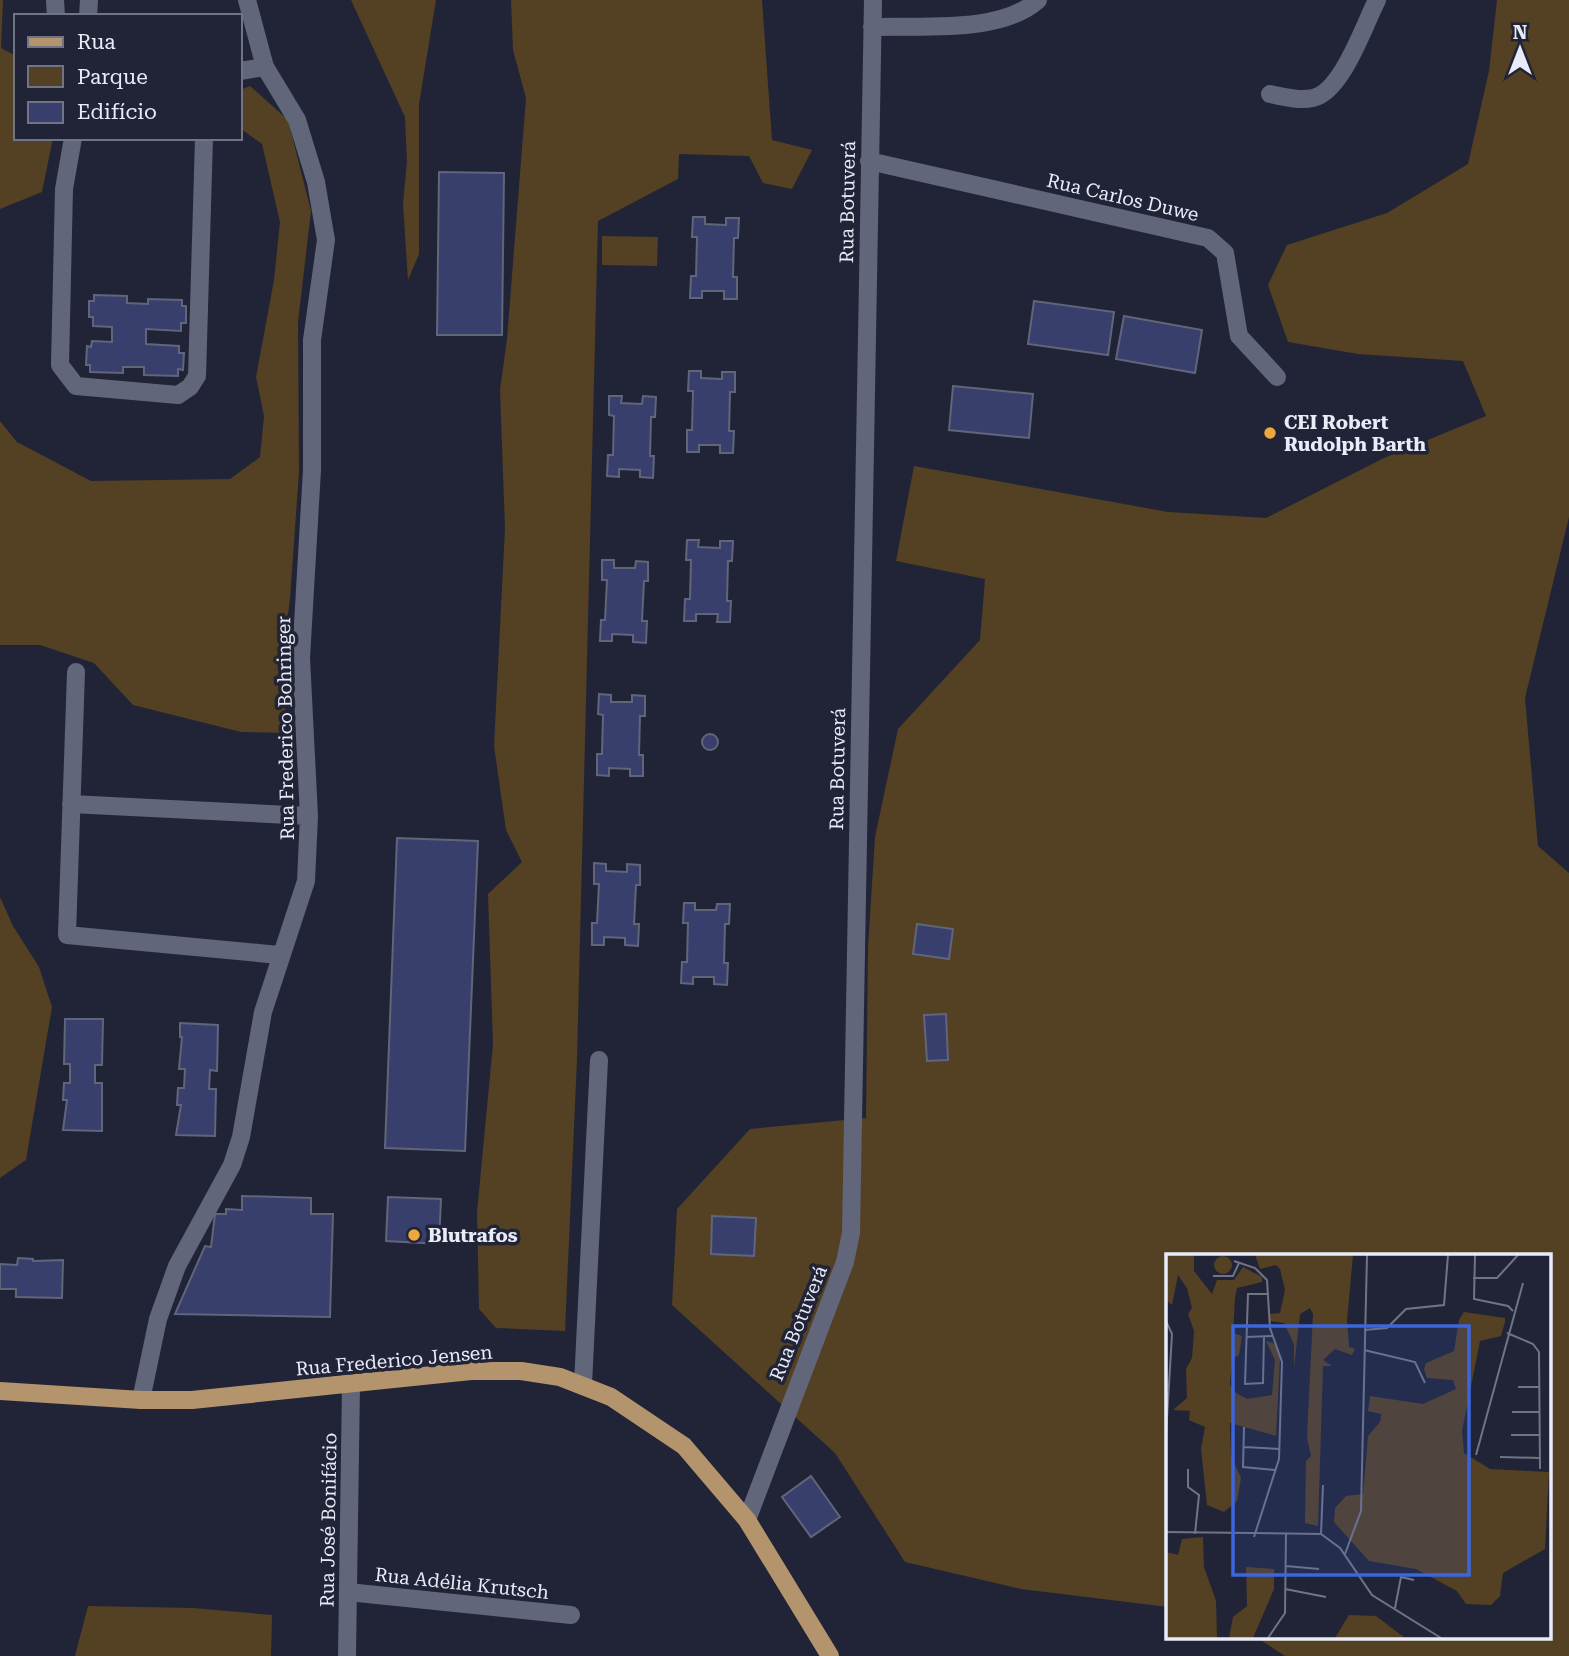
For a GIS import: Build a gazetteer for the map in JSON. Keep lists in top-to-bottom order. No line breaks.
{"streets":{"main road":["Rua Frederico Jensen"],"street":["Rua Carlos Duwe","Rua Botuverá","Rua Frederico Bohringer","Rua José Bonifácio","Rua Adélia Krutsch"]},"crossings":[["Rua Carlos Duwe","Rua Botuverá"],["Rua Botuverá","Rua Frederico Jensen"],["Rua Frederico Bohringer","Rua Frederico Jensen"],["Rua Frederico Jensen","Rua José Bonifácio"],["Rua José Bonifácio","Rua Adélia Krutsch"]],"places":["CEI Robert Rudolph Barth","Blutrafos"],"legend":["Rua","Parque","Edifício"],"north":"top"}
